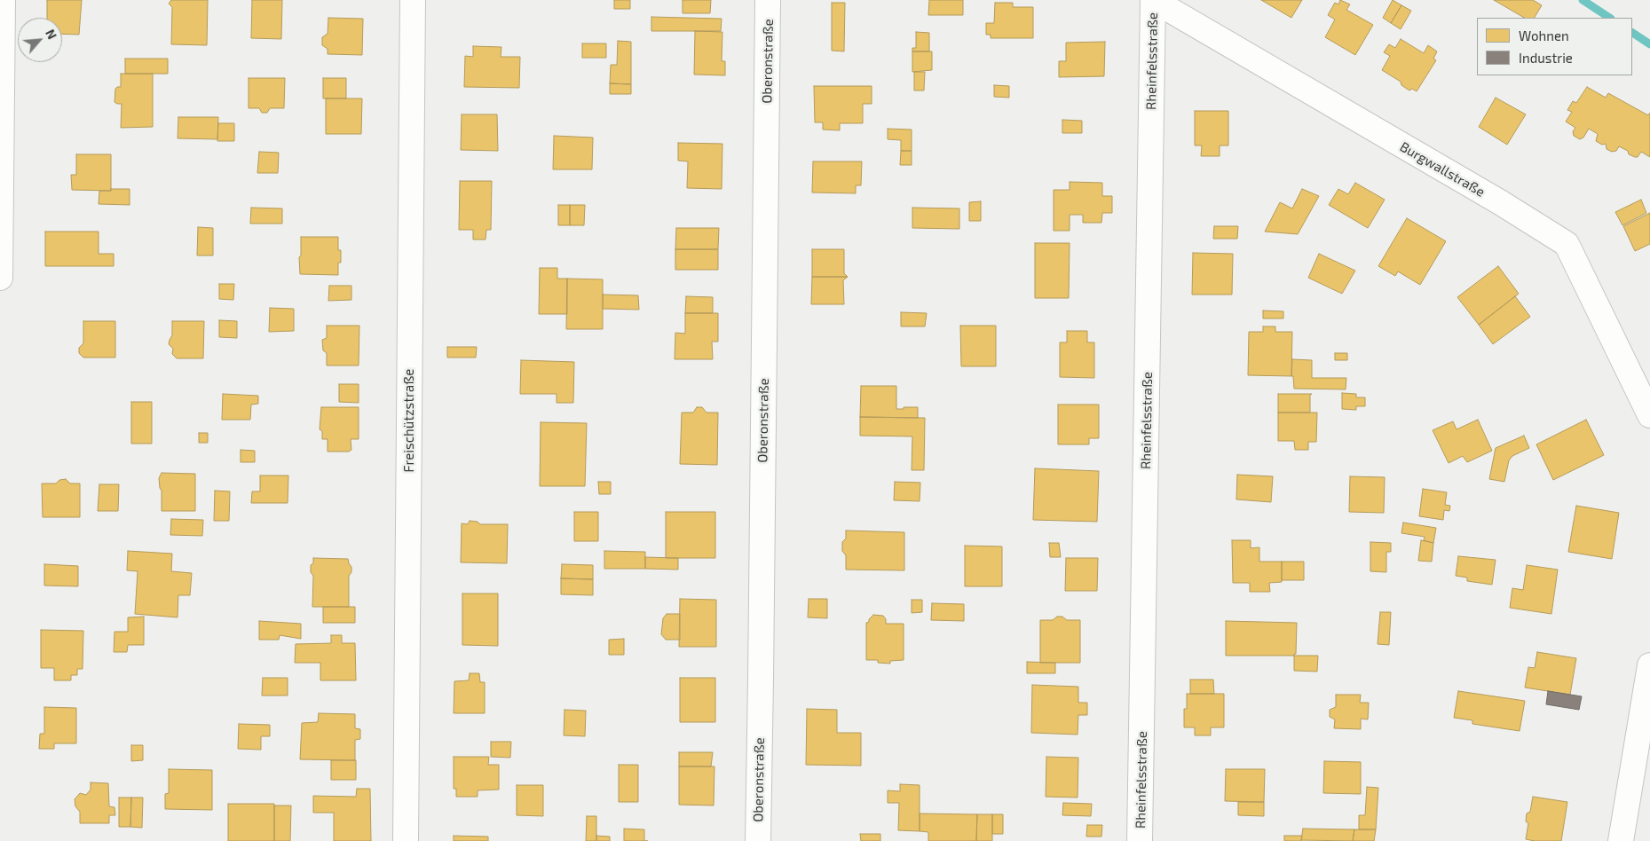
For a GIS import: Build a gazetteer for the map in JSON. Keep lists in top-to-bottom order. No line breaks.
{"streets":{"street":["Oberonstraße","Rheinfelsstraße","Burgwallstraße","Freischützstraße"]},"crossings":[["Rheinfelsstraße","Burgwallstraße"]],"legend":["Wohnen","Industrie"],"north":"top right"}
